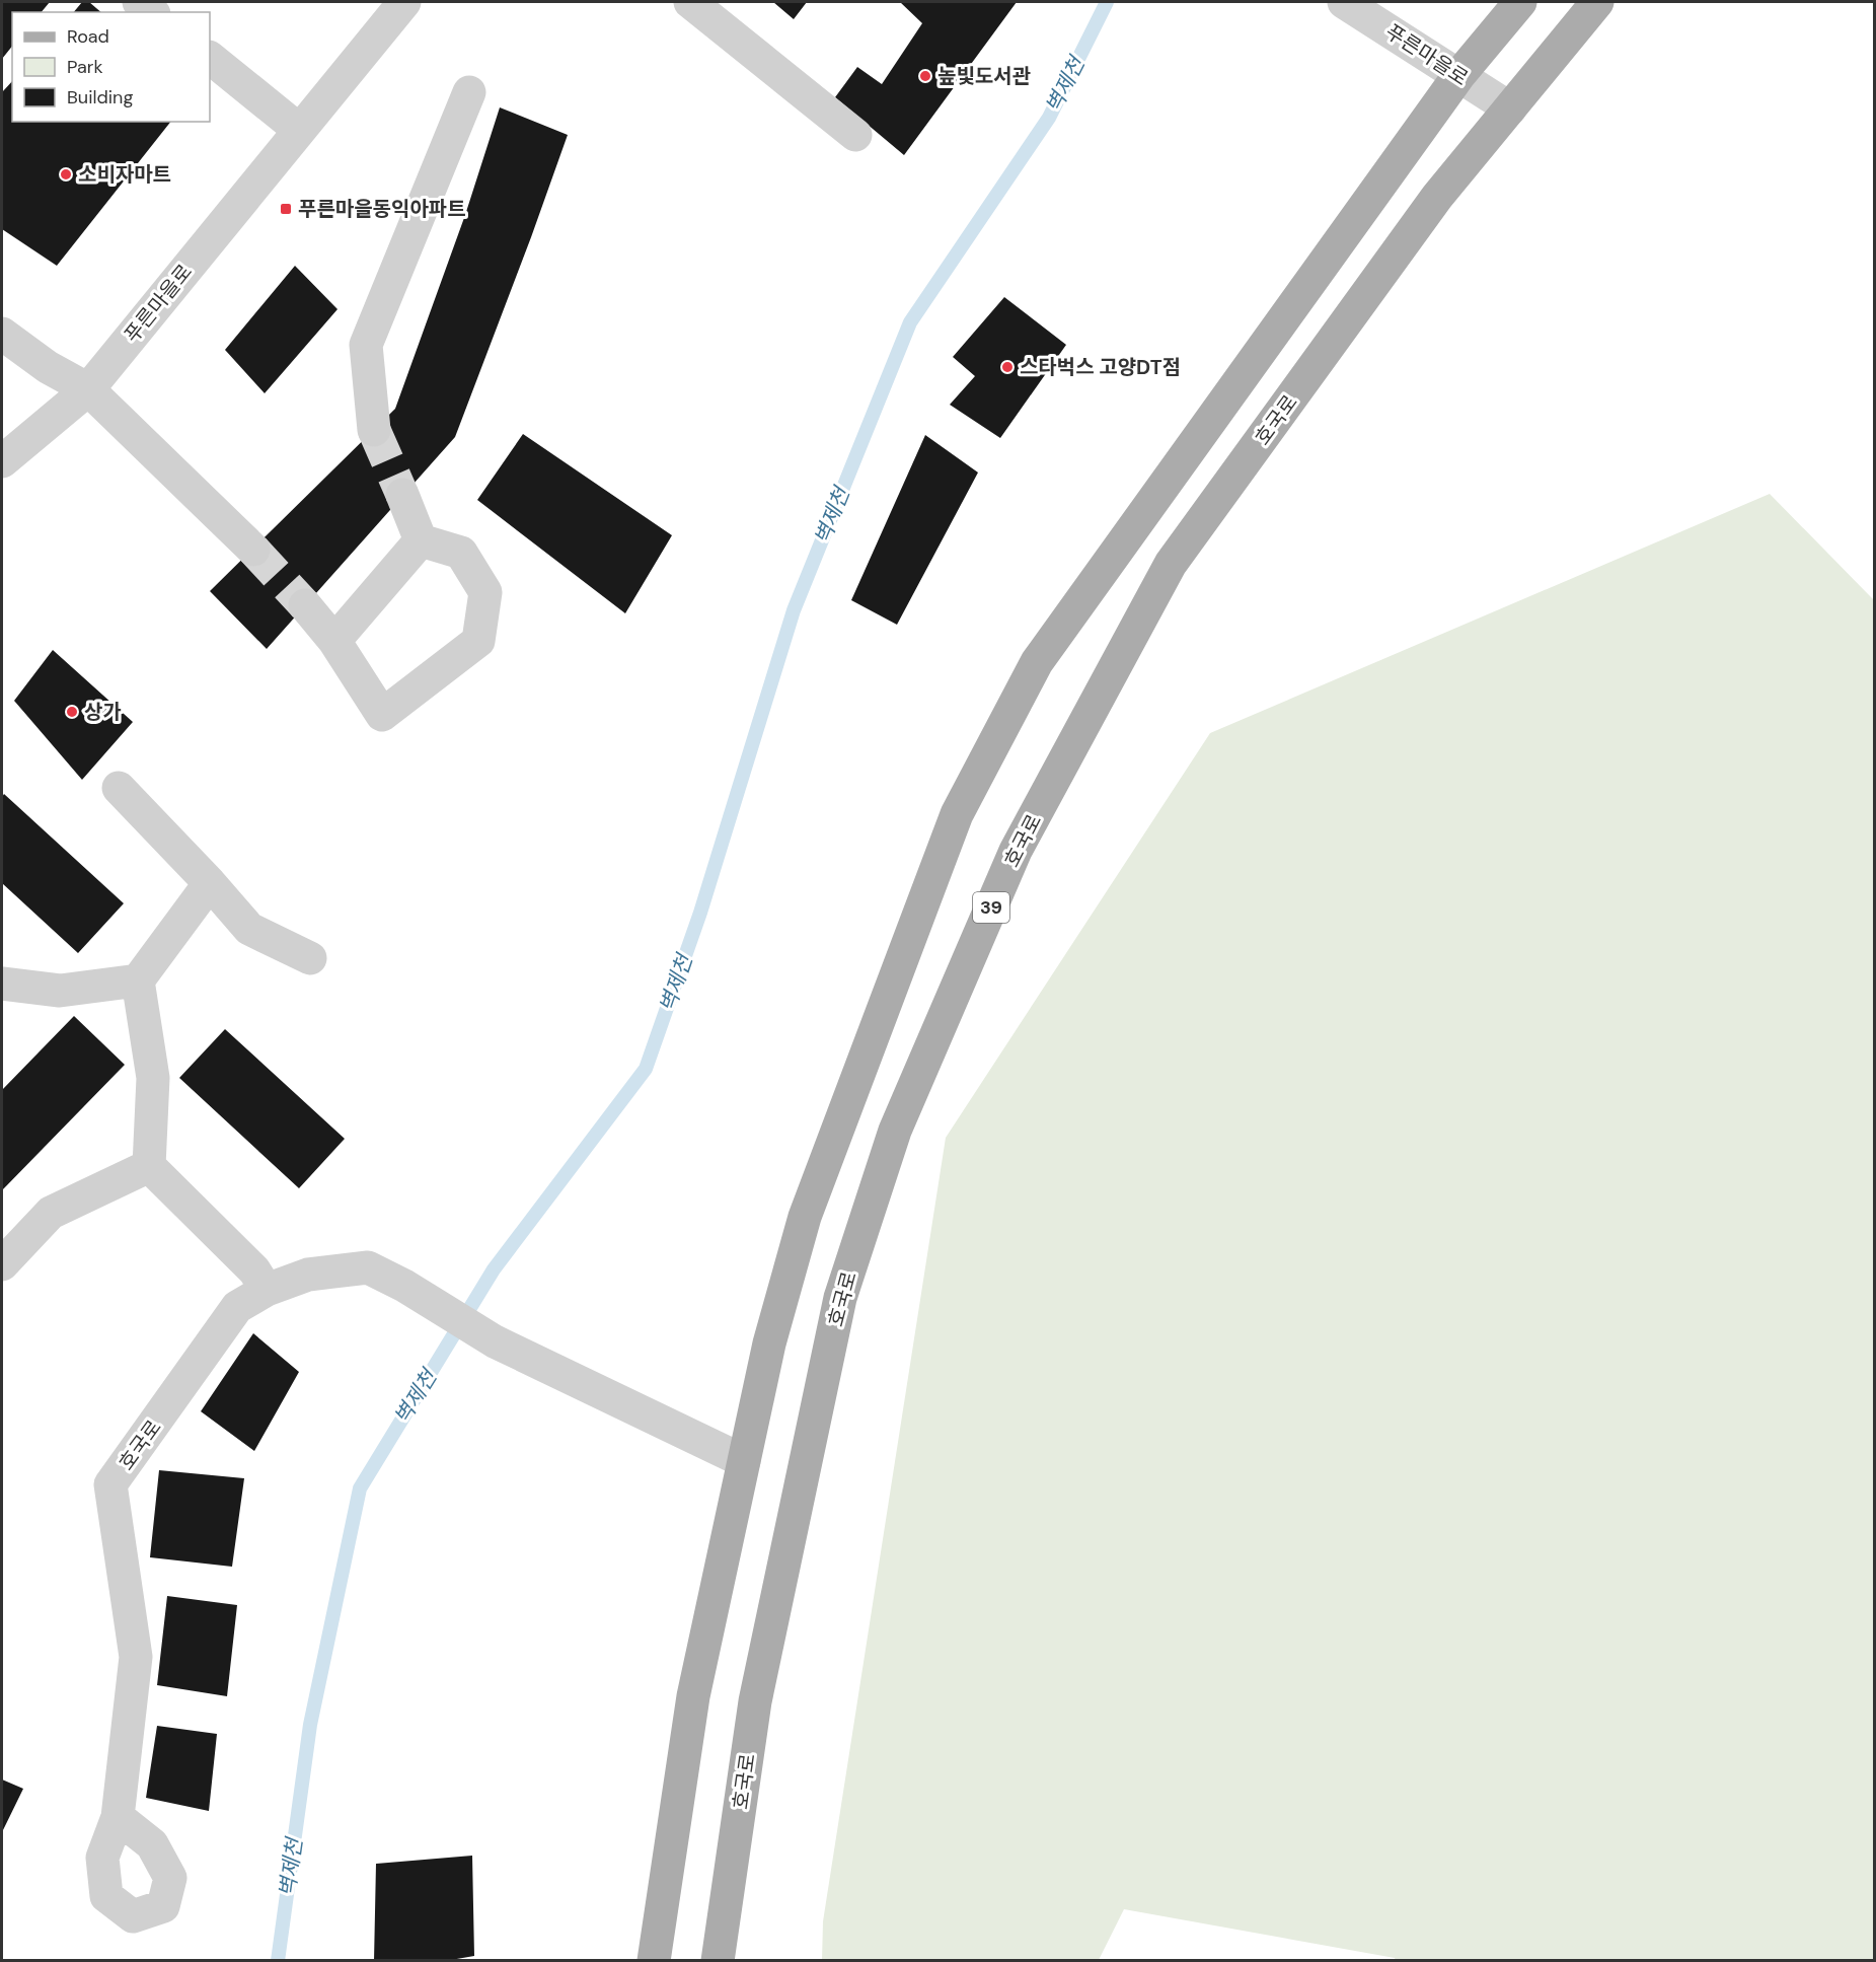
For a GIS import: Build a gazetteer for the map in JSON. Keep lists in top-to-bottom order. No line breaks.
{"streets":{"main road":["호국로","39"],"street":["푸른마을로"]},"crossings":[["푸른마을로","호국로"]],"water":["벽제천"],"places":{"other":["높빛도서관","소비자마트","스타벅스 고양DT점","상가"],"transit":["푸른마을동익아파트"]},"legend":["Road","Park","Building"]}
